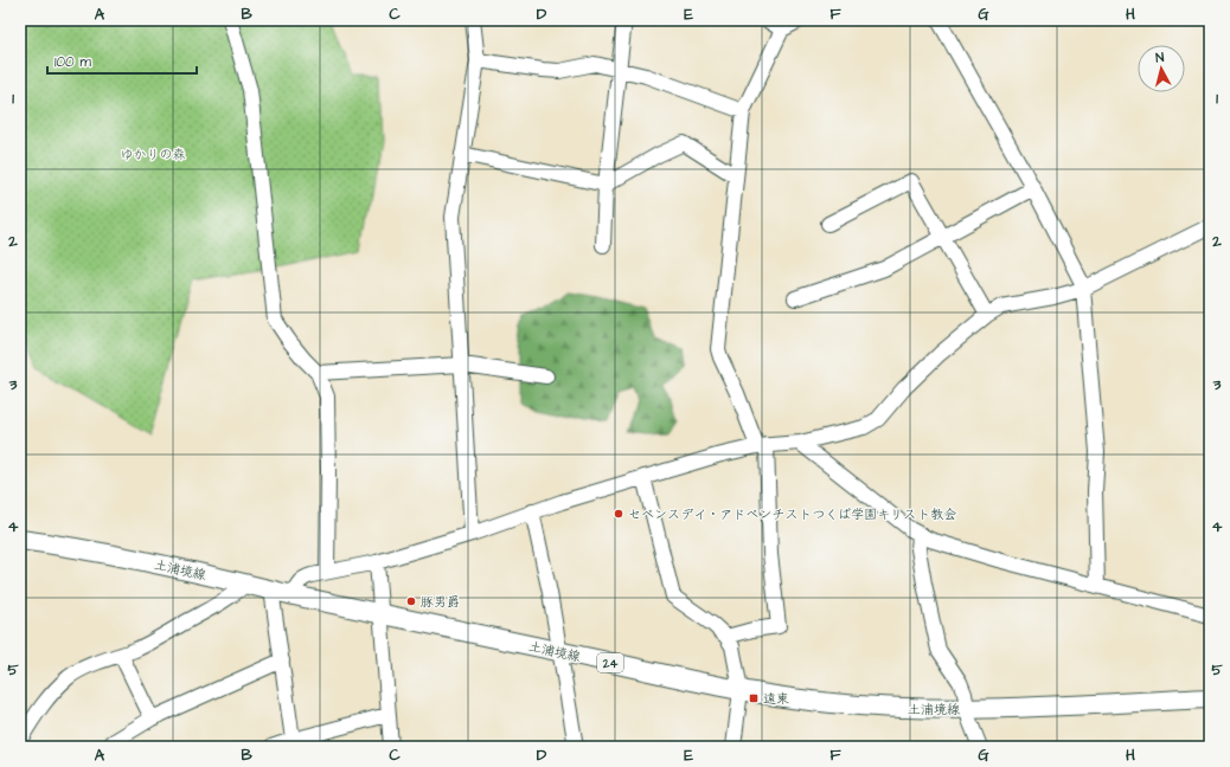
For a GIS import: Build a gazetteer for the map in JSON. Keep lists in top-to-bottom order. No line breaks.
{"streets":{"main road":["土浦境線","24"]},"parks":["ゆかりの森"],"places":{"other":["セベンスデイ・アドベンチストつくば学園キリスト教会","豚男爵"],"transit":["遠東"]},"scale_bar":"100 m","north":"top","grid":{"columns":["A","B","C","D","E","F","G","H"],"rows":["1","2","3","4","5"]}}
